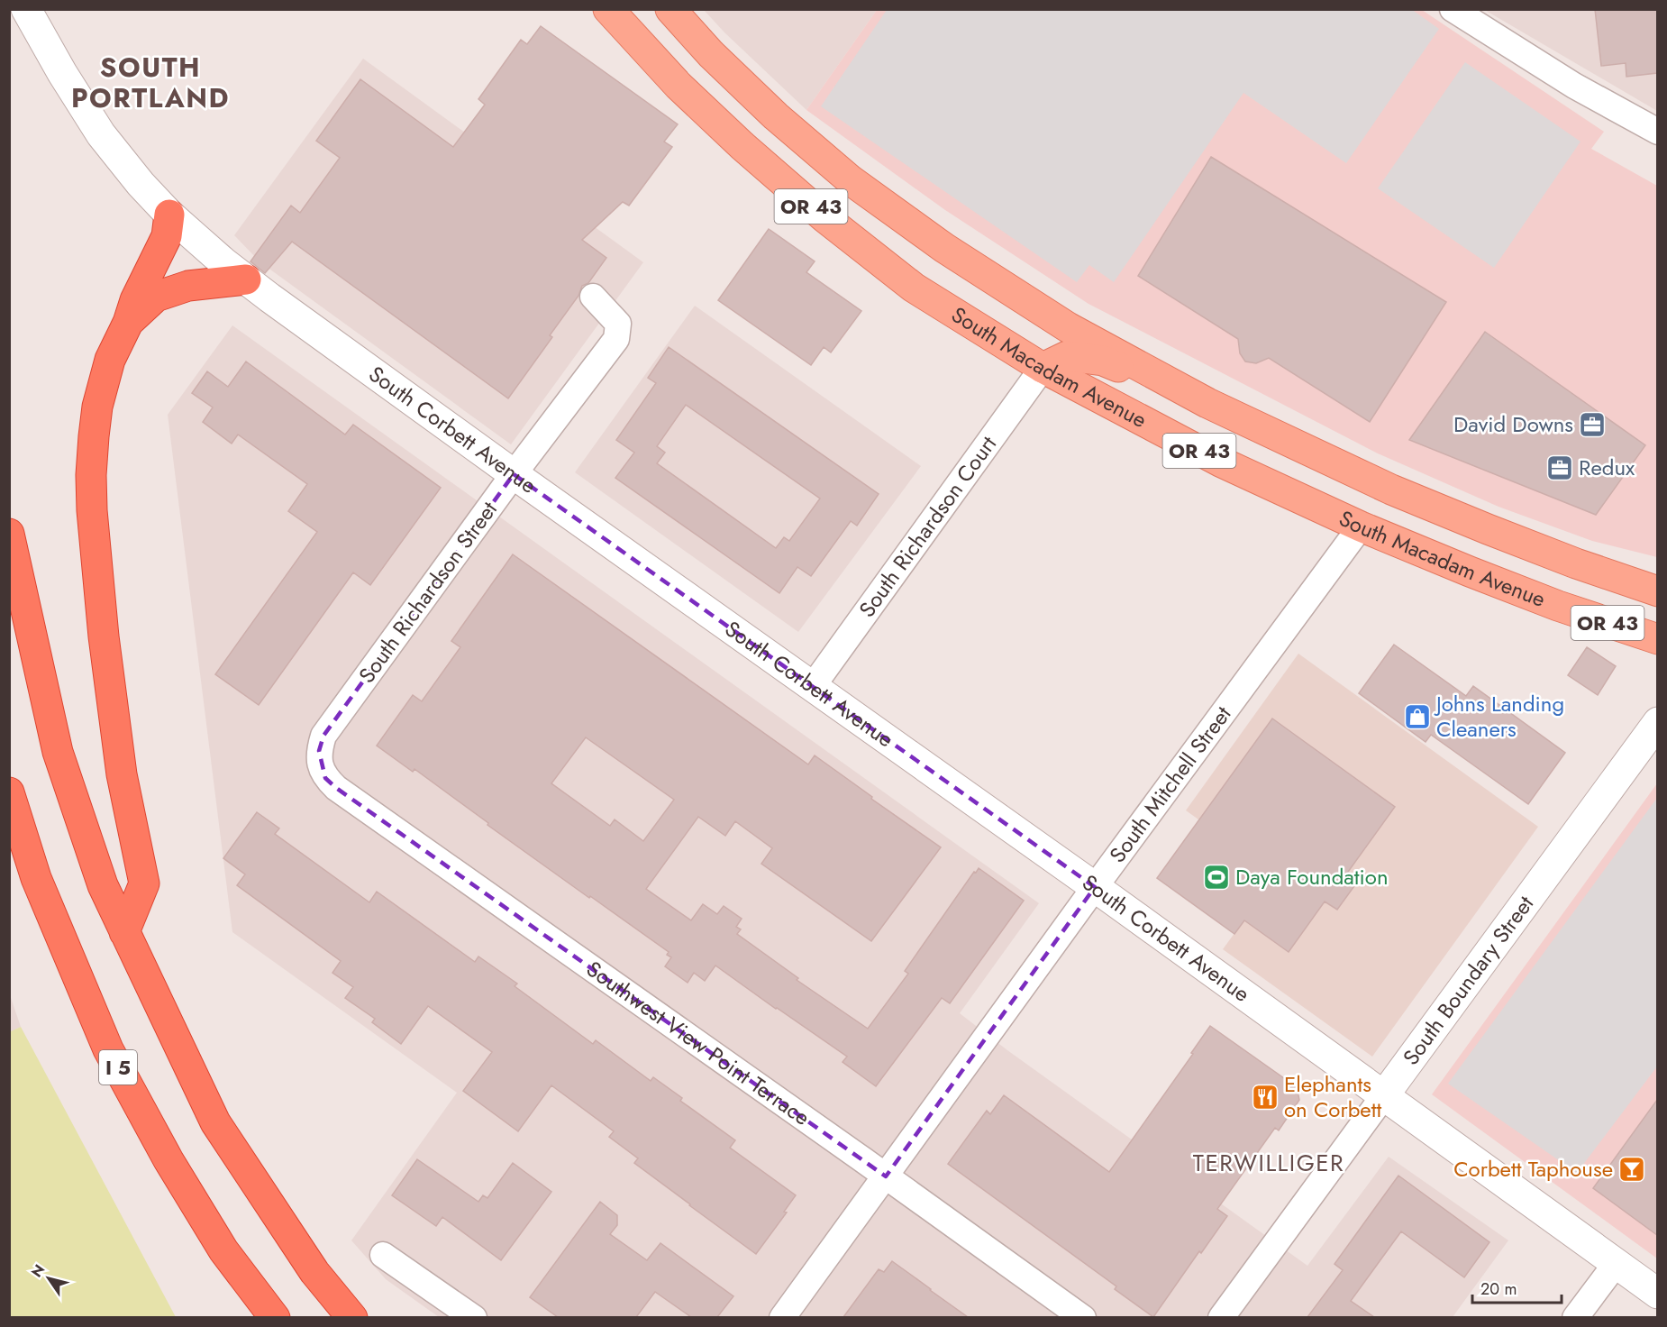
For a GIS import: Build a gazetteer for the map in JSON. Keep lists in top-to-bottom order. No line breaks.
{"streets":{"highway":["I 5"],"main road":["OR 43","South Macadam Avenue"],"street":["South Corbett Avenue","South Richardson Court","South Richardson Street","South Mitchell Street","South Boundary Street","Southwest View Point Terrace"]},"crossings":[["South Macadam Avenue","South Richardson Court"],["South Macadam Avenue","South Mitchell Street"],["South Corbett Avenue","South Richardson Court"],["South Corbett Avenue","South Richardson Street"],["South Corbett Avenue","South Mitchell Street"],["South Corbett Avenue","South Boundary Street"],["South Richardson Street","Southwest View Point Terrace"],["South Mitchell Street","Southwest View Point Terrace"]],"districts":["SOUTH PORTLAND","TERWILLIGER"],"places":{"office":["David Downs","Redux"],"shop":["Johns Landing Cleaners"],"sports":["Daya Foundation"],"restaurant":["Elephants on Corbett"],"bar":["Corbett Taphouse"]},"scale_bar":"20 m","north":"top left"}
